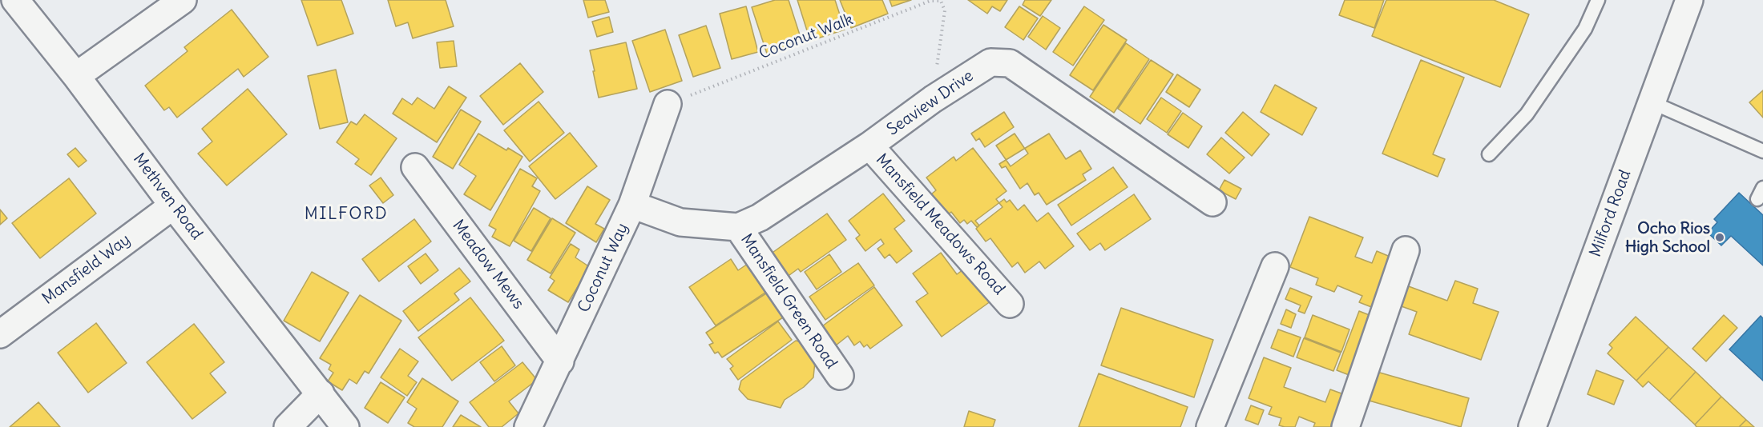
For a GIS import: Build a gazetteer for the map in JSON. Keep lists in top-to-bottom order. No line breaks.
{"streets":{"street":["Seaview Drive","Methven Road","Milford Road","Mansfield Meadows Road","Meadow Mews","Coconut Way","Mansfield Way","Mansfield Green Road"],"path":["Coconut Walk"]},"crossings":[["Coconut Walk","Seaview Drive"],["Coconut Walk","Coconut Way"],["Seaview Drive","Mansfield Meadows Road"],["Seaview Drive","Coconut Way"],["Seaview Drive","Mansfield Green Road"],["Methven Road","Mansfield Way"],["Meadow Mews","Coconut Way"]],"districts":["MILFORD"],"places":["Ocho Rios High School"]}
